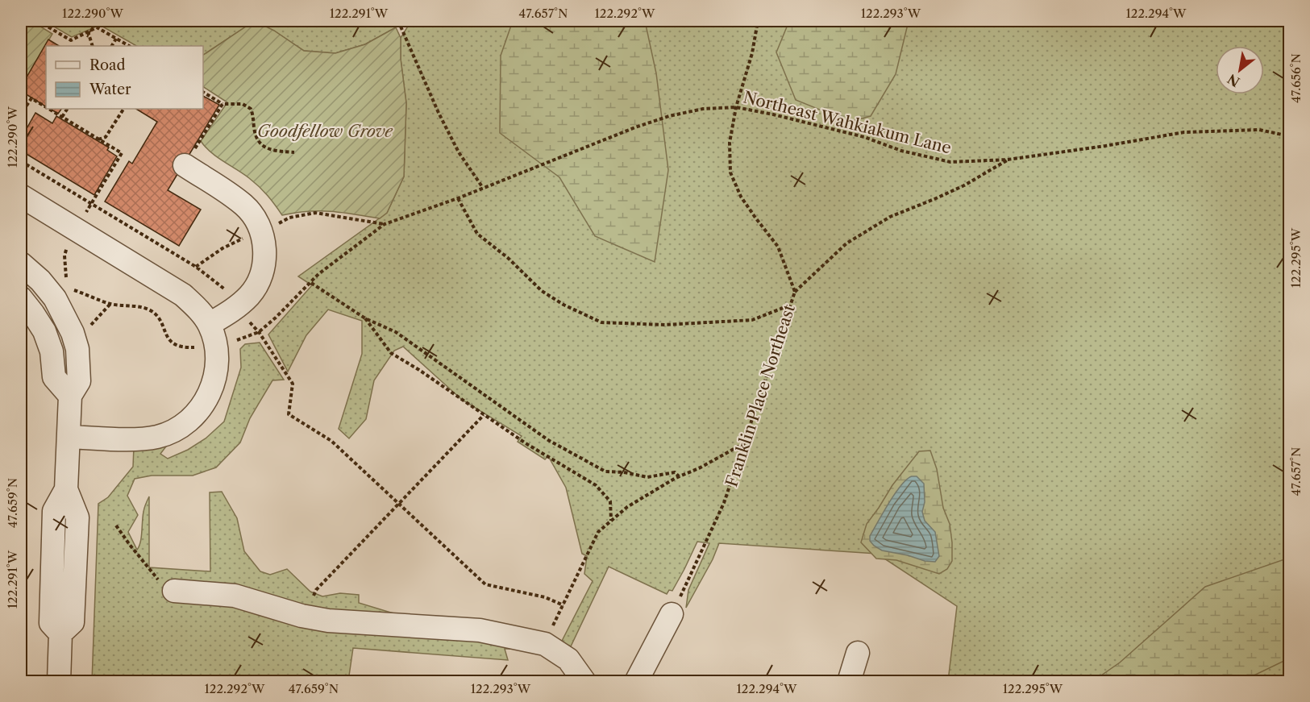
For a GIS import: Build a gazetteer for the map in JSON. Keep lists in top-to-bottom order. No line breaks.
{"streets":{"path":["Northeast Wahkiakum Lane","Franklin Place Northeast"]},"crossings":[["Northeast Wahkiakum Lane","Franklin Place Northeast"]],"parks":["Goodfellow Grove"],"legend":["Road","Water"],"north":"bottom left","coordinates":["122.290°W","122.291°W","47.657°N","122.292°W","122.293°W","122.294°W","47.656°N","122.295°W","47.659°N"]}
